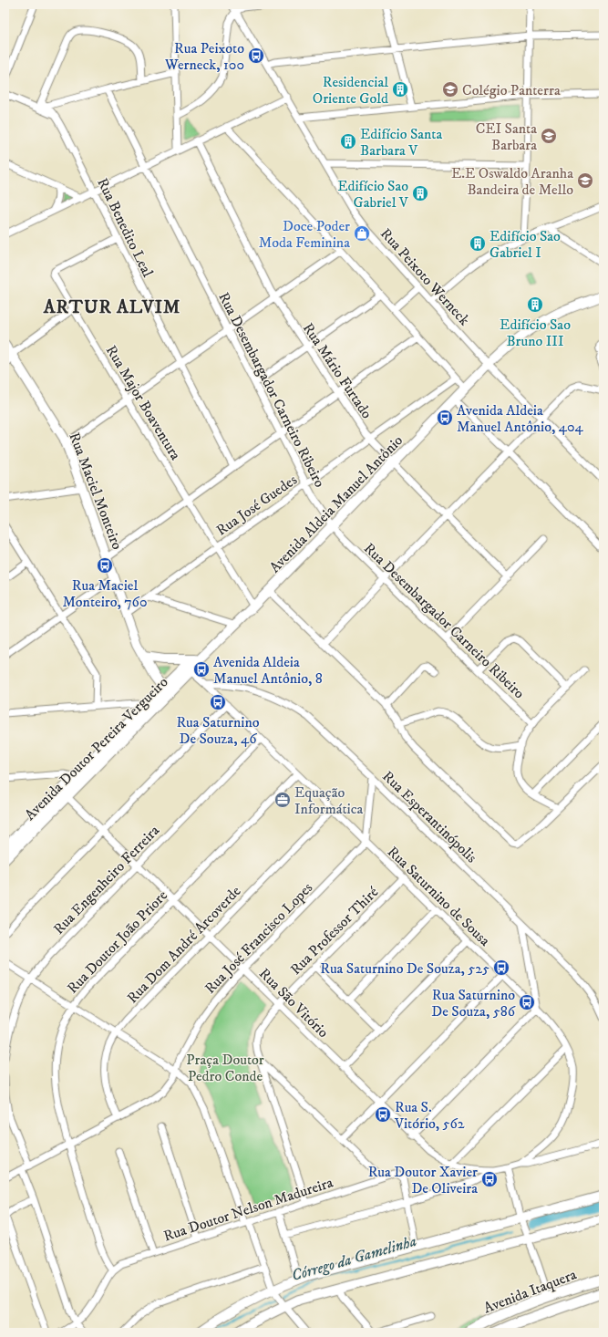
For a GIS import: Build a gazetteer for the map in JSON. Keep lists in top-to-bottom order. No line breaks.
{"streets":{"main road":["Avenida Itaquera"],"street":["Rua Benedito Leal","Rua Peixoto Werneck","Rua Mário Furtado","Rua Desembargador Carneiro Ribeiro","Rua Major Boaventura","Rua Maciel Monteiro","Avenida Aldeia Manuel Antônio","Rua José Guedes","Avenida Doutor Pereira Vergueiro","Rua Esperantinópolis","Rua Engenheiro Ferreira","Rua Saturnino de Sousa","Rua Professor Thiré","Rua José Francisco Lopes","Rua Doutor João Priore","Rua Dom André Arcoverde","Rua São Vitório","Rua Doutor Nelson Madureira"]},"crossings":[["Rua Benedito Leal","Rua Major Boaventura"],["Rua Peixoto Werneck","Avenida Aldeia Manuel Antônio"],["Rua Mário Furtado","Avenida Aldeia Manuel Antônio"],["Rua Mário Furtado","Rua José Guedes"],["Rua Desembargador Carneiro Ribeiro","Avenida Aldeia Manuel Antônio"],["Rua Desembargador Carneiro Ribeiro","Rua José Guedes"],["Rua Major Boaventura","Avenida Aldeia Manuel Antônio"],["Rua Major Boaventura","Rua José Guedes"],["Rua Maciel Monteiro","Rua José Guedes"],["Rua Maciel Monteiro","Avenida Doutor Pereira Vergueiro"],["Avenida Aldeia Manuel Antônio","Avenida Doutor Pereira Vergueiro"],["Avenida Aldeia Manuel Antônio","Rua Saturnino de Sousa"],["Avenida Doutor Pereira Vergueiro","Rua Saturnino de Sousa"],["Avenida Doutor Pereira Vergueiro","Rua São Vitório"],["Rua Esperantinópolis","Rua Saturnino de Sousa"],["Rua Engenheiro Ferreira","Rua Saturnino de Sousa"],["Rua Engenheiro Ferreira","Rua São Vitório"],["Rua Saturnino de Sousa","Rua Professor Thiré"],["Rua Saturnino de Sousa","Rua José Francisco Lopes"],["Rua Saturnino de Sousa","Rua Doutor João Priore"],["Rua Saturnino de Sousa","Rua Dom André Arcoverde"],["Rua Professor Thiré","Rua São Vitório"],["Rua Professor Thiré","Rua Doutor Nelson Madureira"],["Rua José Francisco Lopes","Rua Doutor João Priore"],["Rua José Francisco Lopes","Rua Dom André Arcoverde"],["Rua José Francisco Lopes","Rua São Vitório"],["Rua Doutor João Priore","Rua São Vitório"],["Rua Doutor João Priore","Rua Doutor Nelson Madureira"],["Rua Dom André Arcoverde","Rua São Vitório"]],"districts":["ARTUR ALVIM"],"water":["Córrego da Gamelinha"],"parks":["Praça Doutor Pedro Conde"],"places":{"bus stop":["Rua Peixoto Werneck, 100","Avenida Aldeia Manuel Antônio, 404","Rua Maciel Monteiro, 760","Avenida Aldeia Manuel Antônio, 8","Rua Saturnino De Souza, 46","Rua Saturnino De Souza, 525","Rua Saturnino De Souza, 586","Rua S. Vitório, 562","Rua Doutor Xavier De Oliveira"],"building":["Residencial Oriente Gold","Edifício Santa Barbara V","Edifício Sao Gabriel V","Edifício Sao Gabriel I","Edifício Sao Bruno III"],"school or university":["Colégio Panterra","CEI Santa Barbara","E.E Oswaldo Aranha Bandeira de Mello"],"shop":["Doce Poder Moda Feminina"],"office":["Equação Informática"]}}
